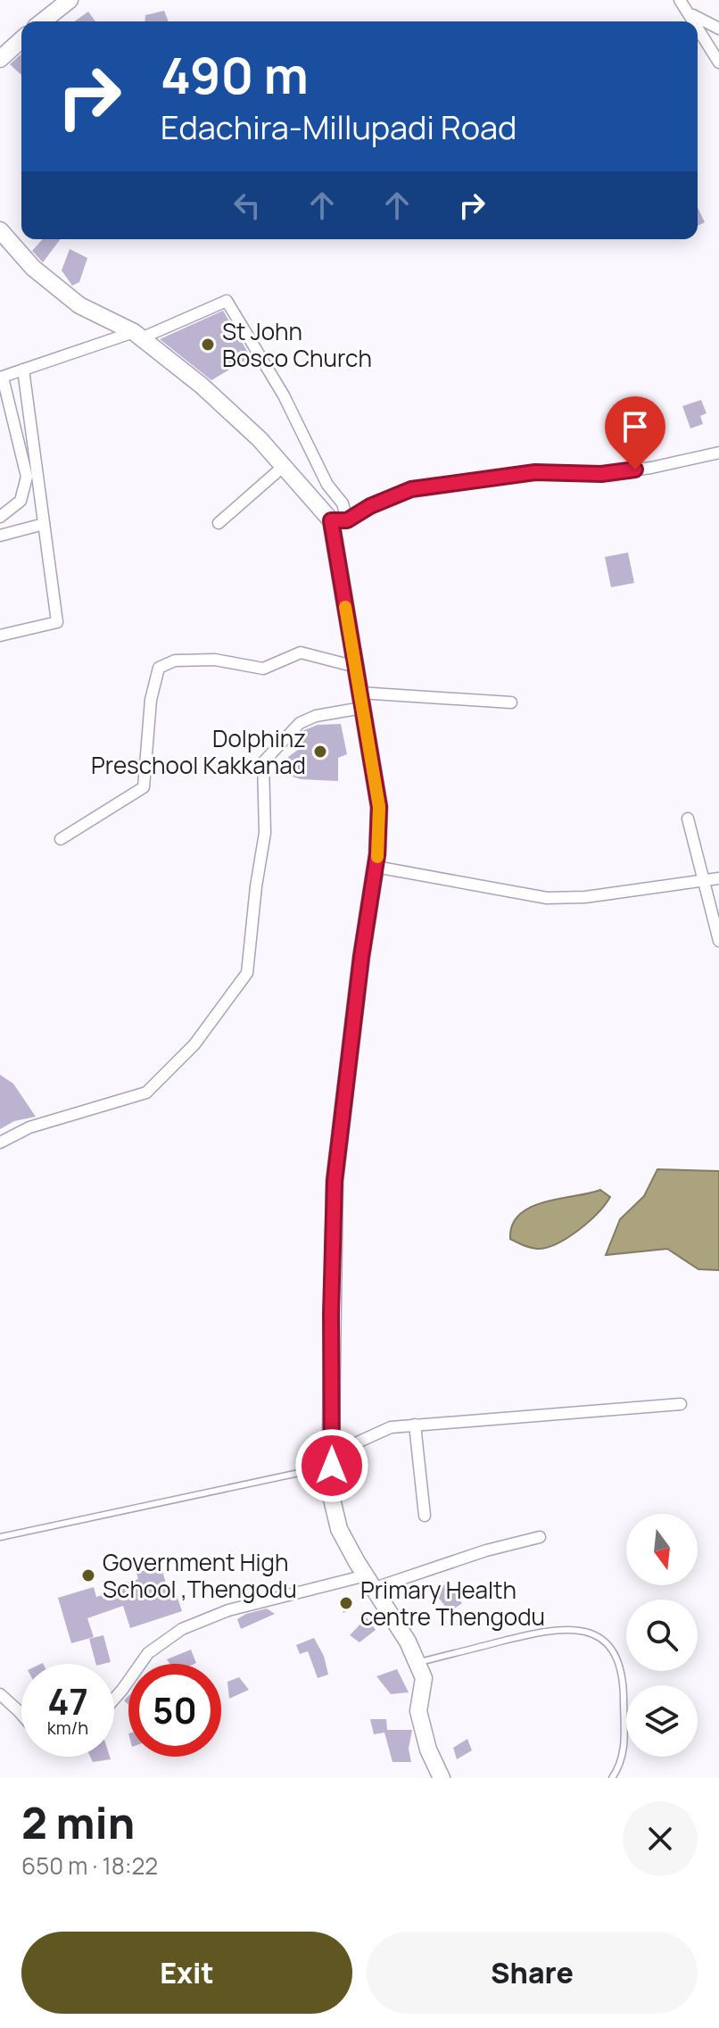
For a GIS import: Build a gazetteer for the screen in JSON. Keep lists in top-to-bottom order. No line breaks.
{"places":["St John Bosco Church","Dolphinz Preschool Kakkanad","Government High School ,Thengodu","Primary Health centre Thengodu"],"north":"bottom","page":{"turn":["490 m","Edachira-Millupadi Road"],"speed":"47 km/h","limit":"50","heading":["2 min","650 m · 18:22"],"buttons":["Exit","Share"]}}
